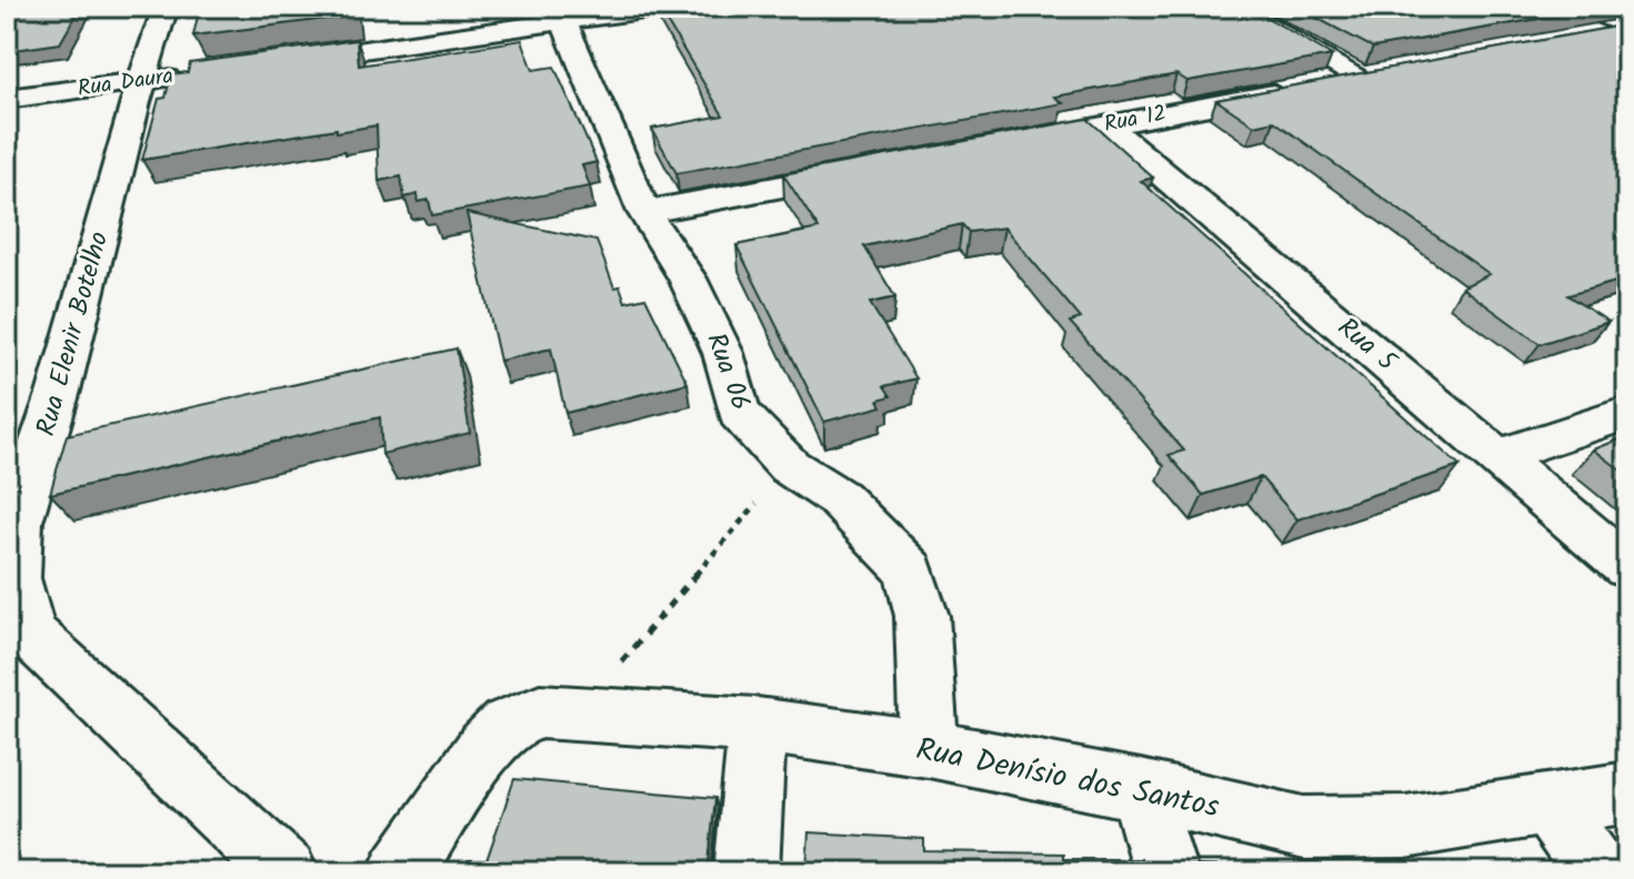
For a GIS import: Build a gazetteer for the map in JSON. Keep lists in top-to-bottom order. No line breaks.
{"streets":{"street":["Rua Daura","Rua 12","Rua Elenir Botelho","Rua 5","Rua 06","Rua Denísio dos Santos"]},"crossings":[["Rua Daura","Rua Elenir Botelho"],["Rua 12","Rua 5"],["Rua 06","Rua Denísio dos Santos"]]}
